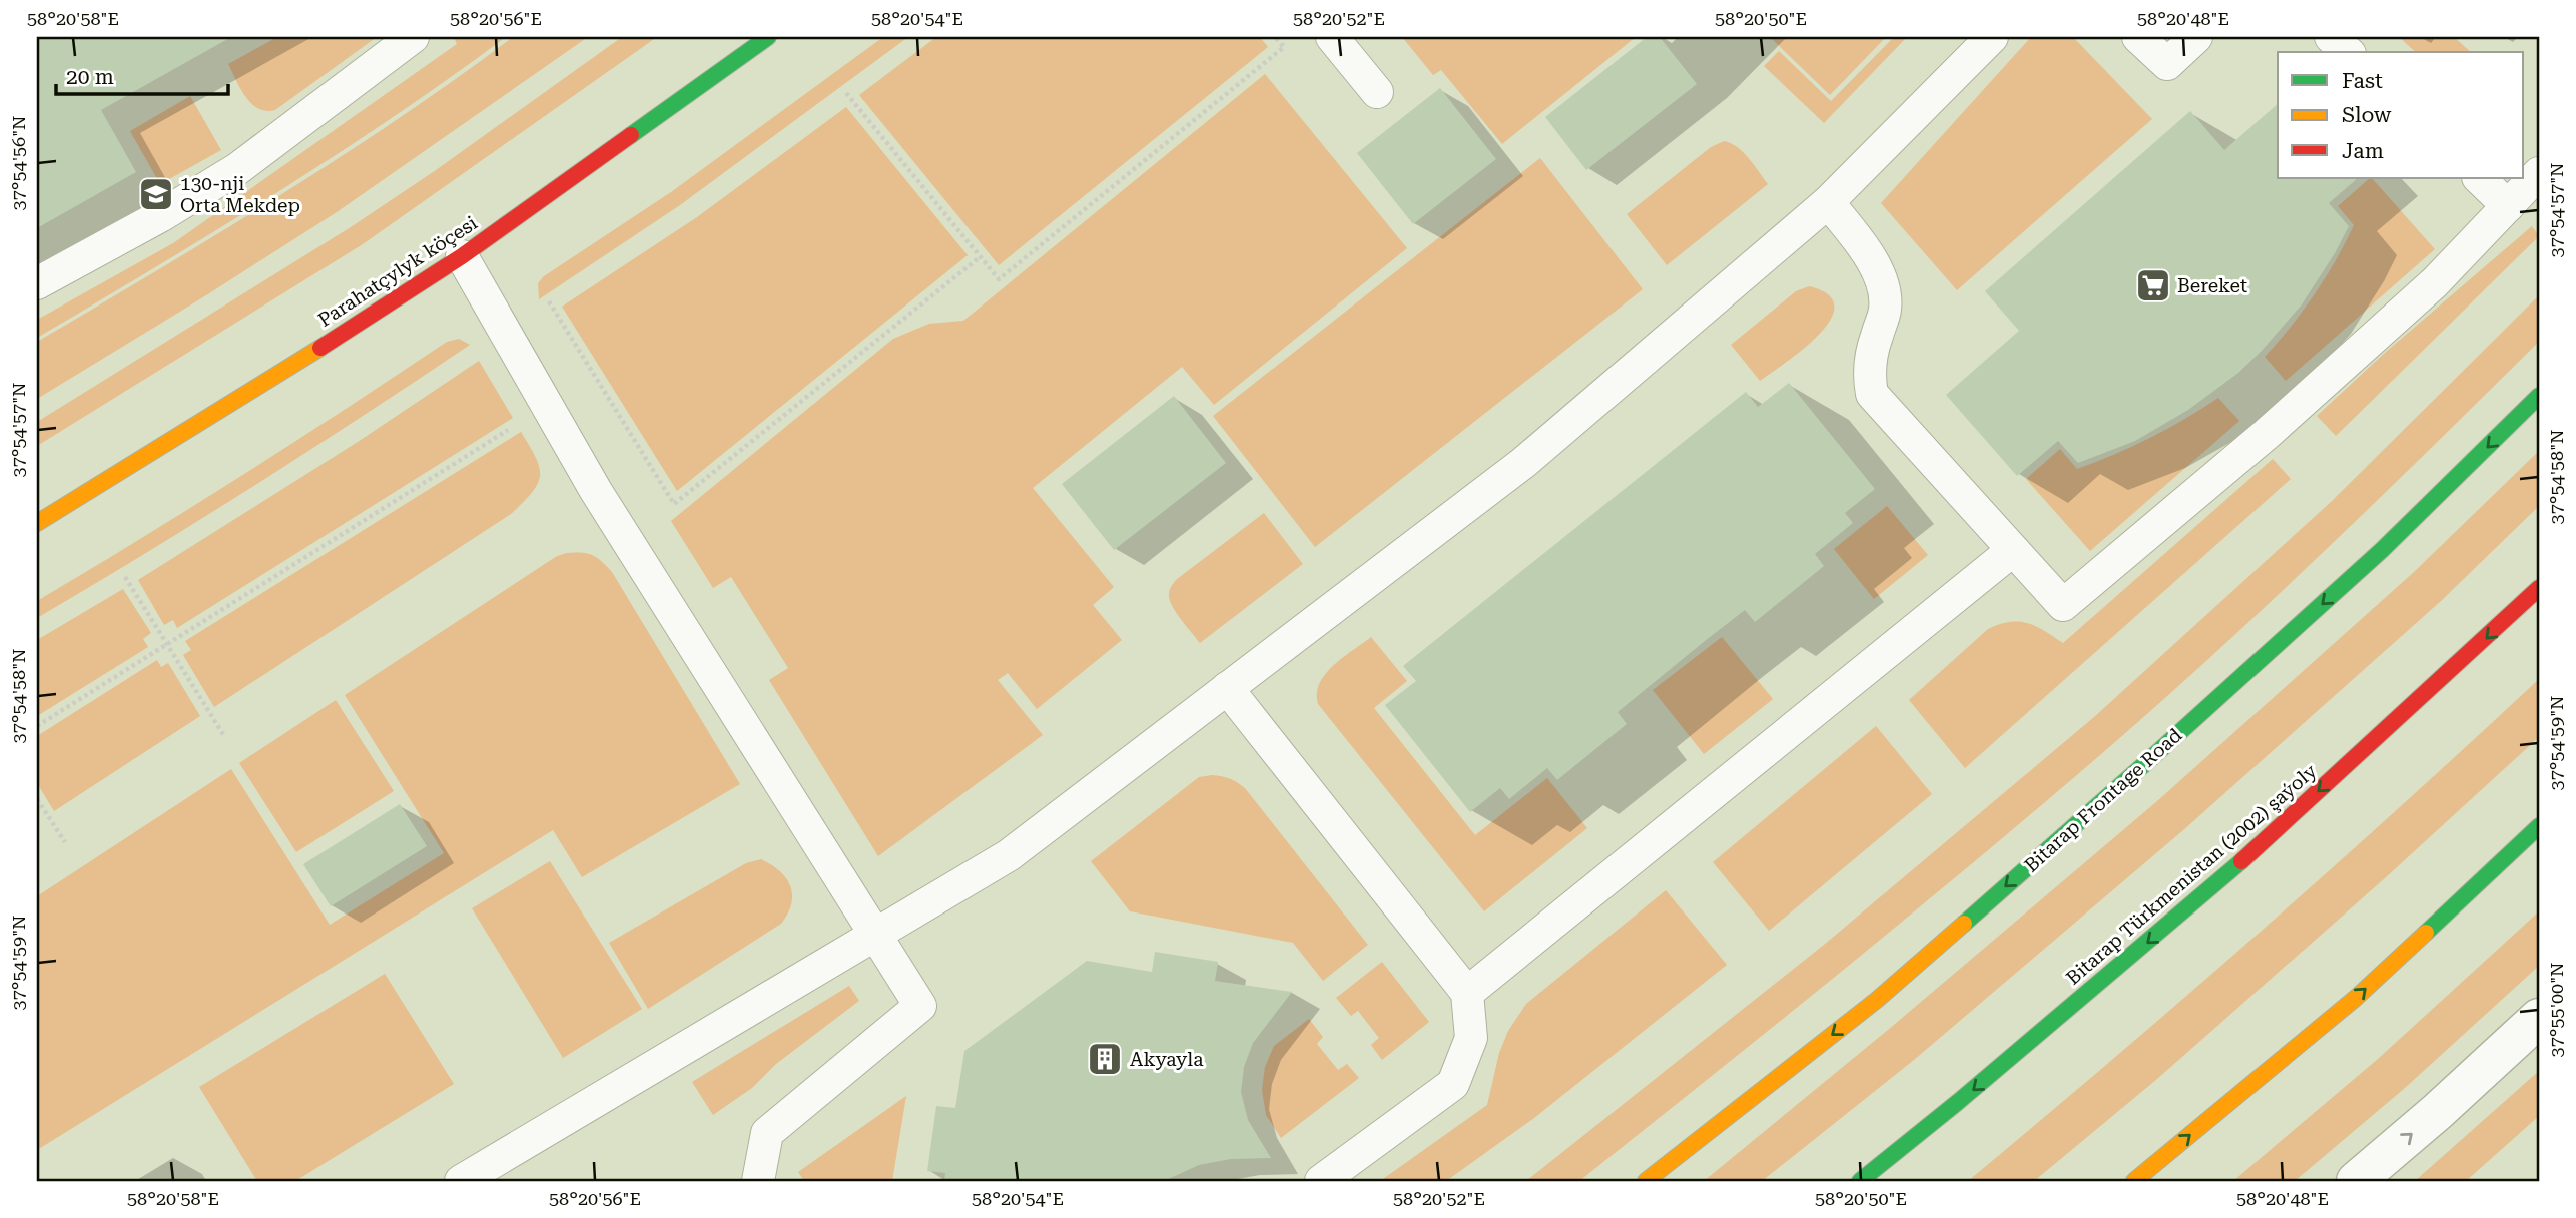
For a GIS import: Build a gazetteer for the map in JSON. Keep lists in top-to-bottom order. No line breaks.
{"streets":{"street":["Parahatçylyk köçesi","Bitarap Frontage Road","Bitarap Türkmenistan (2002) şaýoly"]},"one_way":["Bitarap Frontage Road","Bitarap Türkmenistan (2002) şaýoly"],"places":{"school or university":["130-nji Orta Mekdep"],"supermarket":["Bereket"],"building":["Akyayla"]},"legend":["Fast","Slow","Jam"],"scale_bar":"20 m","coordinates":["58°20'58\"E","58°20'56\"E","58°20'54\"E","58°20'52\"E","58°20'50\"E","58°20'48\"E","37°54'56\"N","37°54'57\"N","37°54'58\"N","37°54'59\"N","37°55'00\"N"]}
